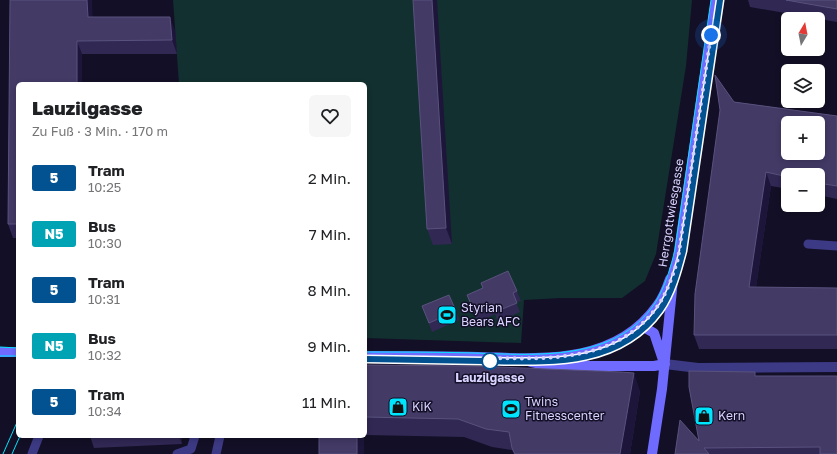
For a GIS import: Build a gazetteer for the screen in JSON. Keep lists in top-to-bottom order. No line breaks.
{"streets":{"street":["Herrgottwiesgasse"]},"places":{"sports":["Styrian Bears AFC","Twins Fitnesscenter"],"other":["Lauzilgasse"],"shop":["KiK","Kern"]},"lines":["tram line 5"],"north":"top","page":{"map_buttons":["+","−"],"heading":["Lauzilgasse","Zu Fuß · 3 Min. · 170 m"],"list":[{"mark":"5","name":"Tram","note":"10:25","value":"2 Min."},{"mark":"N5","name":"Bus","note":"10:30","value":"7 Min."},{"mark":"5","name":"Tram","note":"10:31","value":"8 Min."},{"mark":"N5","name":"Bus","note":"10:32","value":"9 Min."},{"mark":"5","name":"Tram","note":"10:34","value":"11 Min."}]}}
